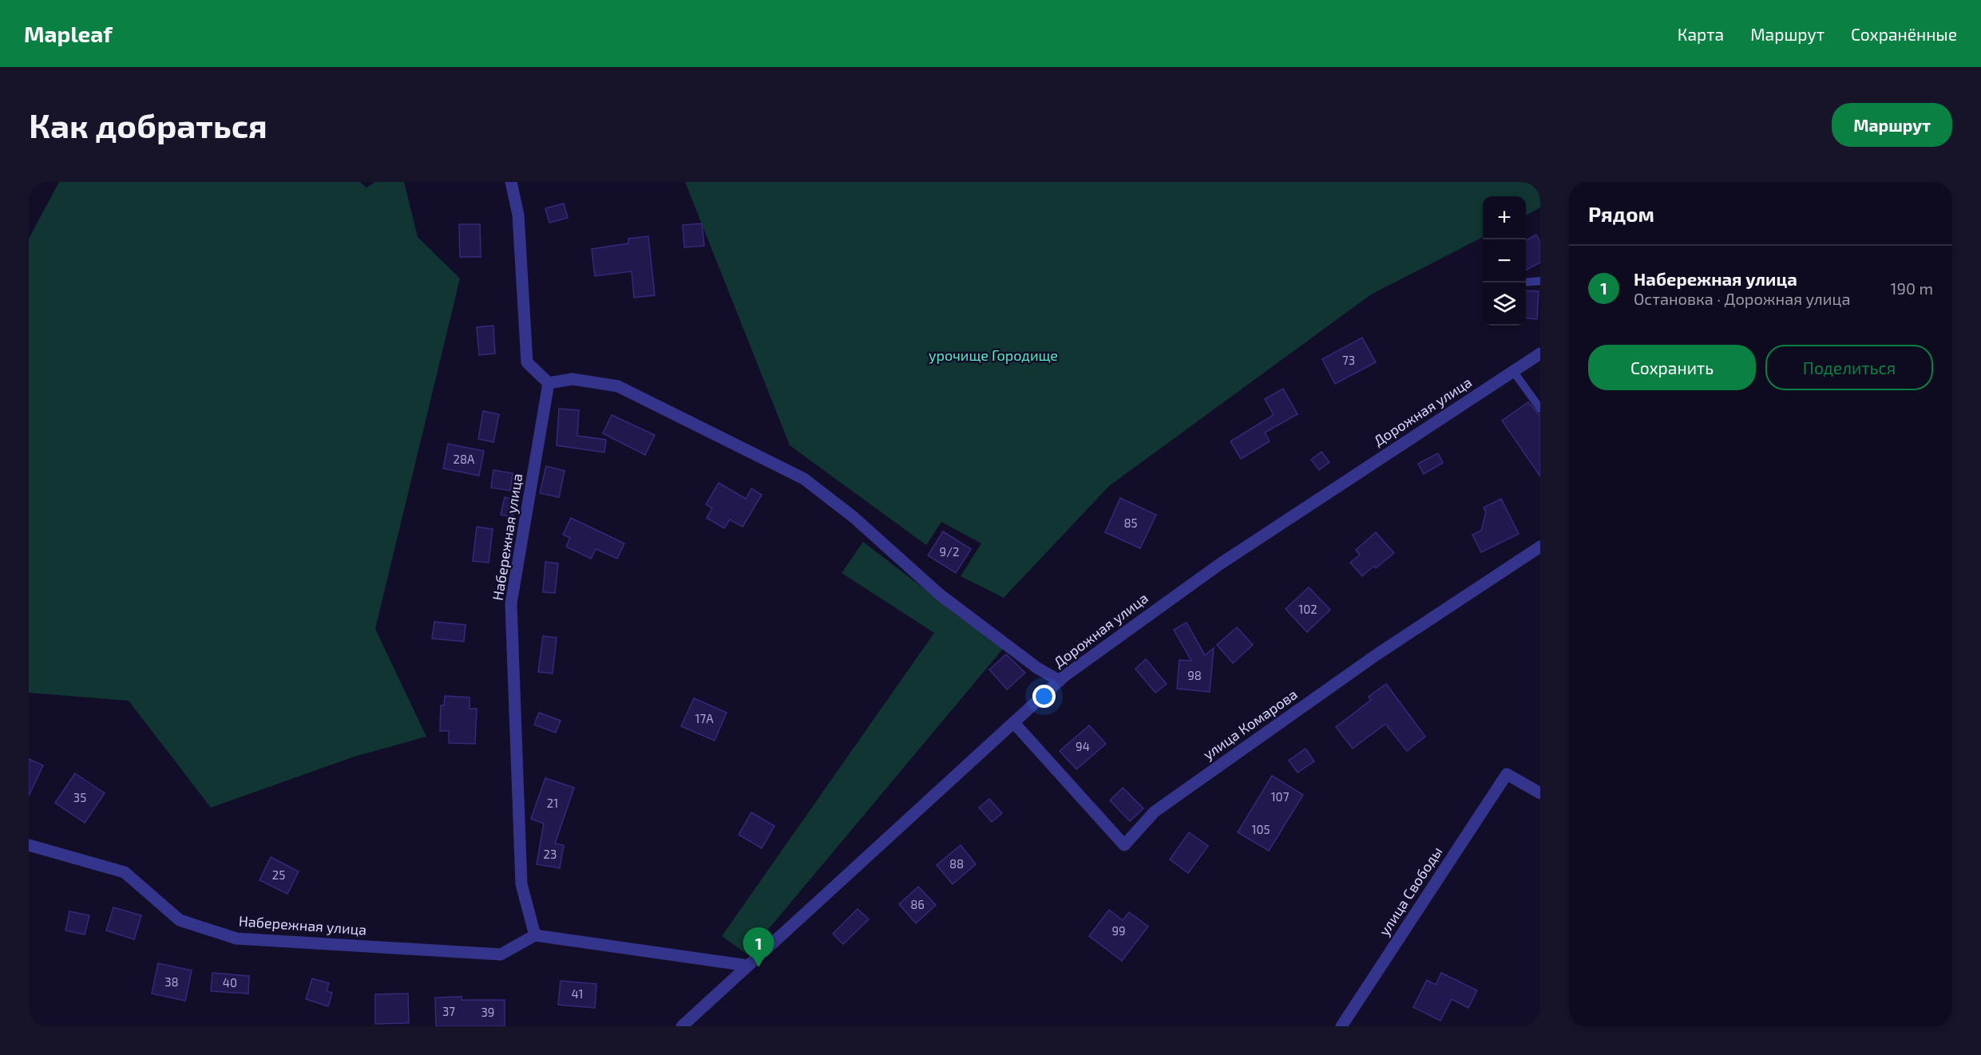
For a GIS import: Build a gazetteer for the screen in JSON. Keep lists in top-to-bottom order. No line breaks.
{"streets":{"street":["Дорожная улица","Набережная улица","улица Комарова","улица Свободы"]},"crossings":[["Дорожная улица","улица Комарова"]],"parks":["урочище Городище"],"house_numbers":["73","28А","85","9/2","102","98","17А","94","107","35","21","105","23","88","25","86","99","38","40","41","37","39"],"page":{"header":"Mapleaf","nav":["Карта","Маршрут","Сохранённые"],"buttons":["Маршрут",["Сохранить","Поделиться"]],"title":"Как добраться","heading":"Рядом","map_buttons":["+","−"],"list":[{"mark":"1","name":"Набережная улица","note":"Остановка · Дорожная улица","value":"190 m"}],"pins":"1"}}
